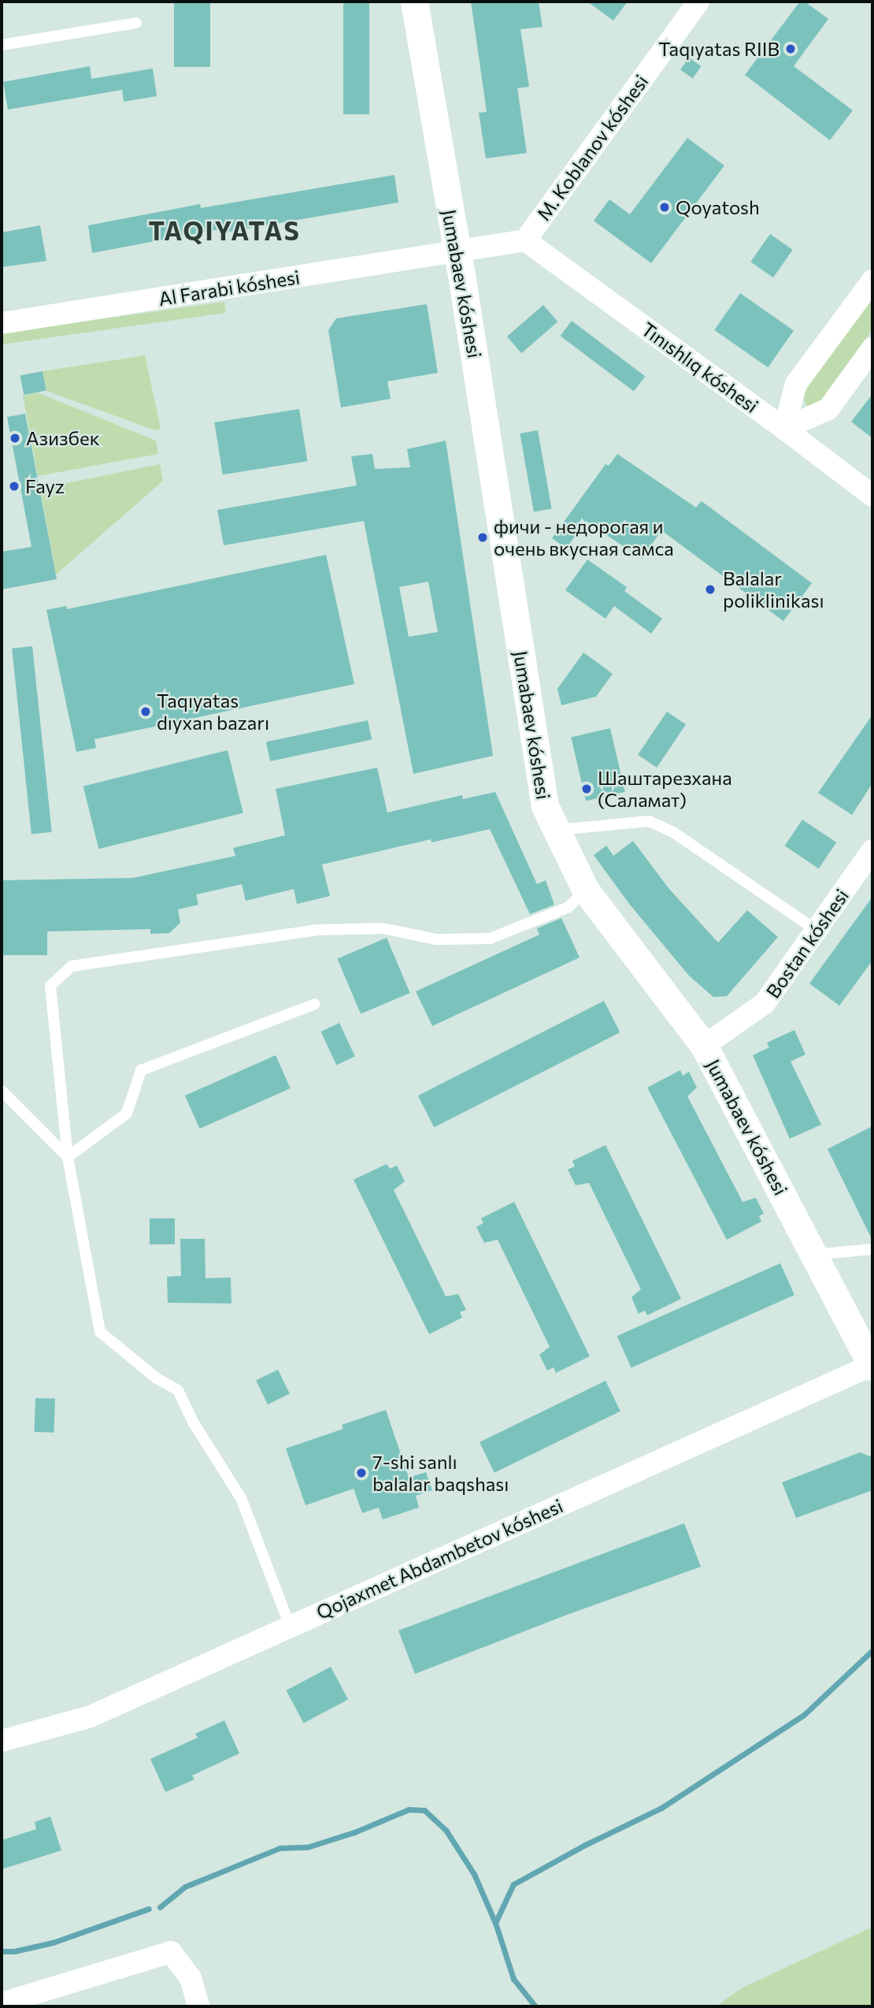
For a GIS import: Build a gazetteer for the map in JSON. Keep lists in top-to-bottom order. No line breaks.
{"streets":{"street":["M. Koblanov kóshesi","Jumabaev kóshesi","Al Farabi kóshesi","Tınıshlıq kóshesi","Bostan kóshesi","Qojaxmet Abdambetov kóshesi"]},"crossings":[["M. Koblanov kóshesi","Al Farabi kóshesi"],["M. Koblanov kóshesi","Tınıshlıq kóshesi"],["Jumabaev kóshesi","Al Farabi kóshesi"],["Jumabaev kóshesi","Bostan kóshesi"],["Jumabaev kóshesi","Qojaxmet Abdambetov kóshesi"],["Al Farabi kóshesi","Tınıshlıq kóshesi"]],"districts":["TAQIYATAS"],"places":["Taqıyatas RIIB","Qoyatosh","Азизбек","Fayz","фичи - недорогая и очень вкусная самса","Balalar poliklinikası","Taqıyatas dıyxan bazarı","Шаштарезхана (Саламат)","7-shi sanlı balalar baqshası"]}
